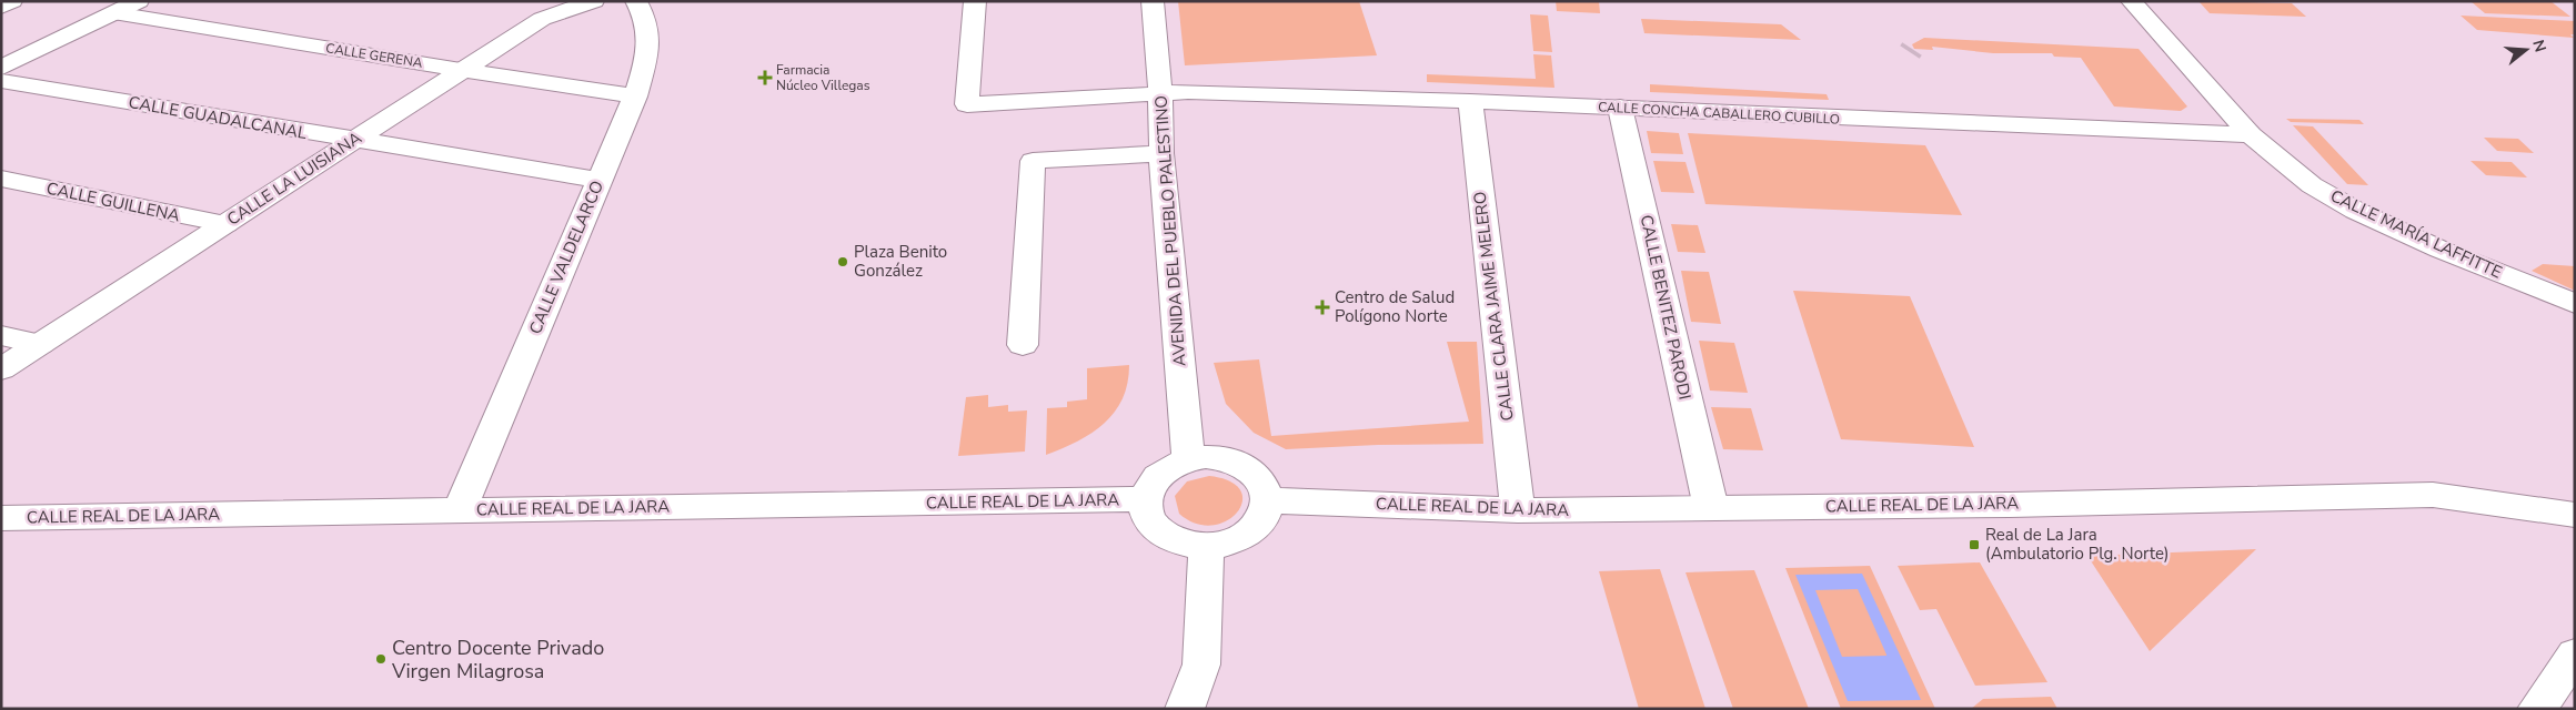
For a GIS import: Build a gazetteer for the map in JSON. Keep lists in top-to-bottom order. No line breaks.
{"streets":{"street":["CALLE GERENA","CALLE CONCHA CABALLERO CUBILLO","CALLE GUADALCANAL","CALLE LA LUISIANA","CALLE GUILLENA","AVENIDA DEL PUEBLO PALESTINO","CALLE MARÍA LAFFITTE","CALLE VALDELARCO","CALLE CLARA JAIME MELERO","CALLE BENITEZ PARODI","CALLE REAL DE LA JARA"]},"crossings":[["CALLE GERENA","CALLE LA LUISIANA"],["CALLE GERENA","CALLE VALDELARCO"],["CALLE CONCHA CABALLERO CUBILLO","AVENIDA DEL PUEBLO PALESTINO"],["CALLE CONCHA CABALLERO CUBILLO","CALLE MARÍA LAFFITTE"],["CALLE CONCHA CABALLERO CUBILLO","CALLE CLARA JAIME MELERO"],["CALLE CONCHA CABALLERO CUBILLO","CALLE BENITEZ PARODI"],["CALLE GUADALCANAL","CALLE LA LUISIANA"],["CALLE GUADALCANAL","CALLE VALDELARCO"],["CALLE LA LUISIANA","CALLE GUILLENA"],["AVENIDA DEL PUEBLO PALESTINO","CALLE REAL DE LA JARA"],["CALLE VALDELARCO","CALLE REAL DE LA JARA"],["CALLE CLARA JAIME MELERO","CALLE REAL DE LA JARA"],["CALLE BENITEZ PARODI","CALLE REAL DE LA JARA"]],"places":{"health":["Farmacia Núcleo Villegas","Centro de Salud Polígono Norte"],"other":["Plaza Benito González","Centro Docente Privado Virgen Milagrosa"],"transit":["Real de La Jara (Ambulatorio Plg. Norte)"]},"north":"right"}
